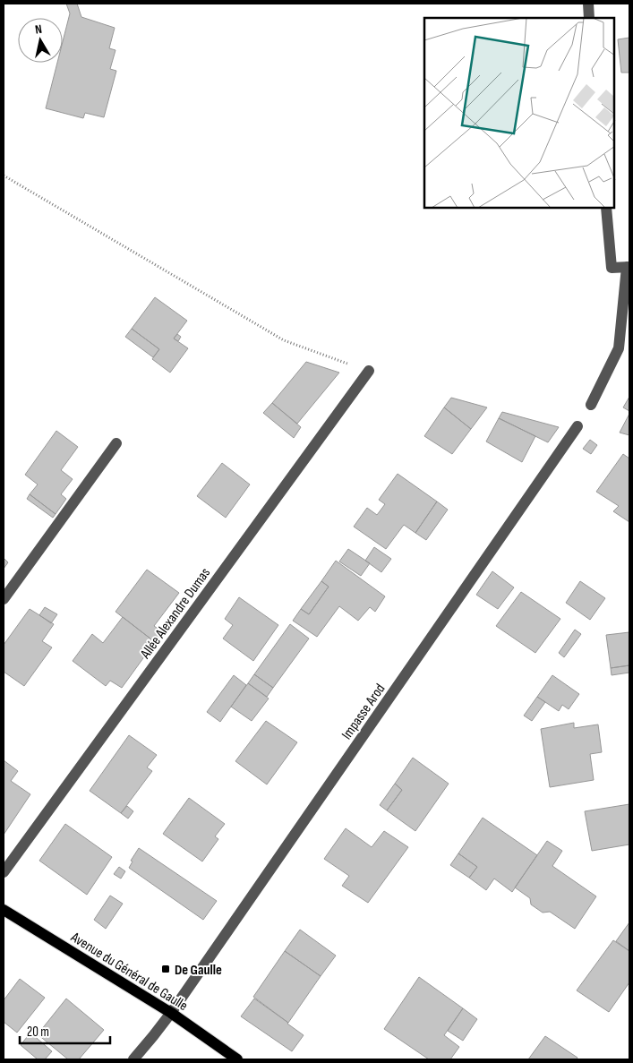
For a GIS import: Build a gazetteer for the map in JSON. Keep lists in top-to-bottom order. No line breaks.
{"streets":{"main road":["Avenue du Général de Gaulle"],"street":["Allée Alexandre Dumas","Impasse Arod"]},"crossings":[["Impasse Arod","Avenue du Général de Gaulle"]],"places":{"transit":["De Gaulle"]},"scale_bar":"20 m","north":"top"}
